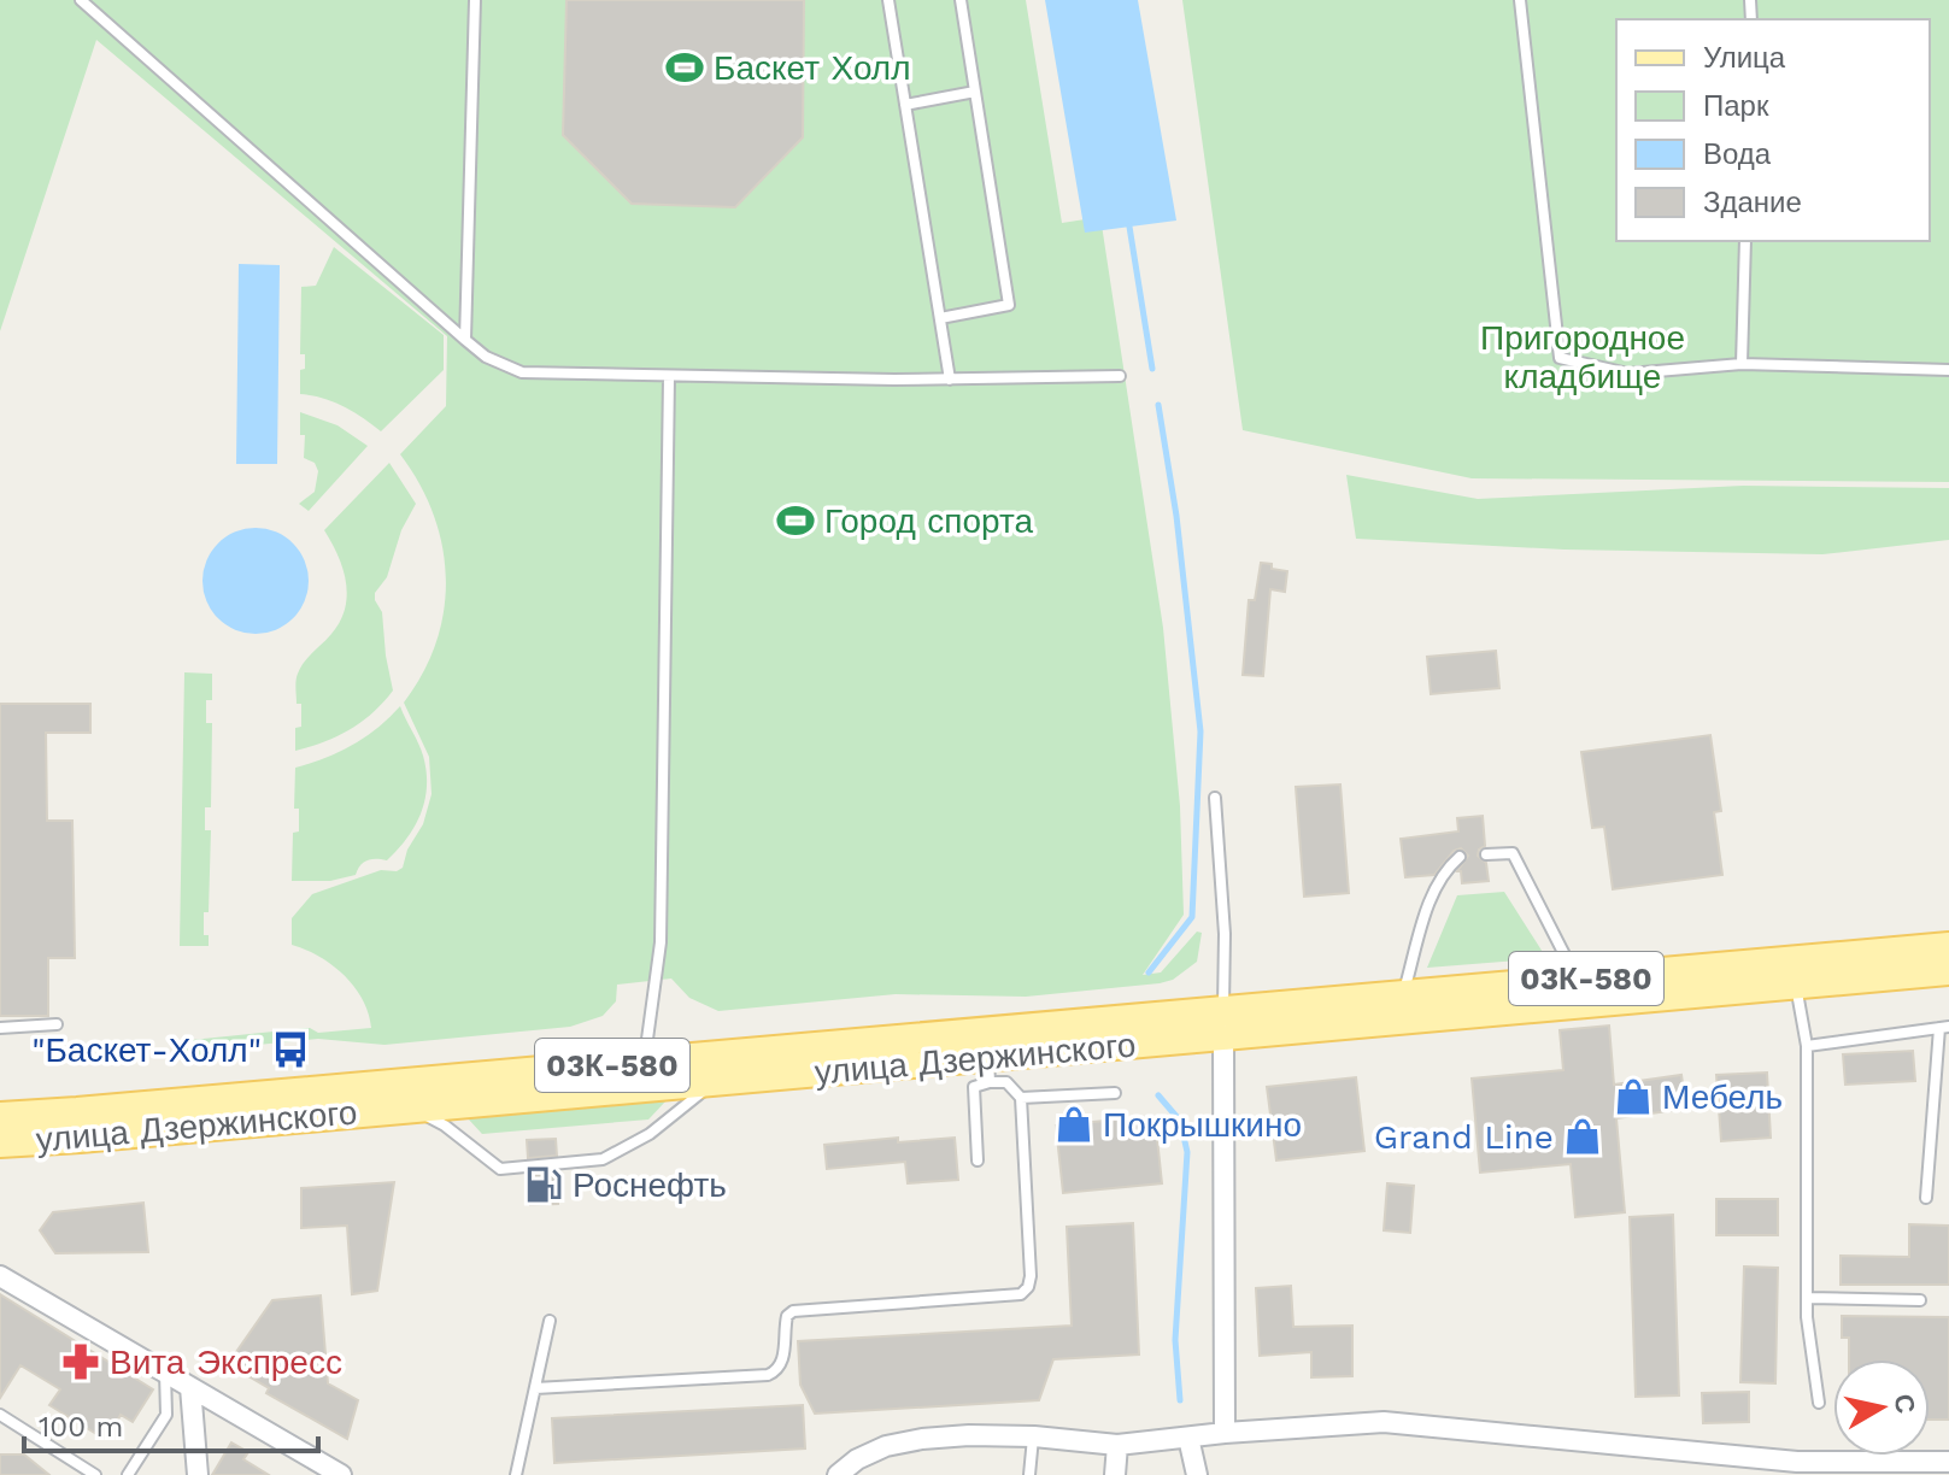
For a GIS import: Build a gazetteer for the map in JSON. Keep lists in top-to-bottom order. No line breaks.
{"streets":{"main road":["03К-580","улица Дзержинского"]},"parks":["Пригородное кладбище"],"places":{"sports":["Баскет Холл","Город спорта"],"bus stop":["\"Баскет-Холл\""],"shop":["Мебель","Покрышкино","Grand Line"],"fuel station":["Роснефть"],"pharmacy":["Вита Экспресс"]},"legend":["Улица","Парк","Вода","Здание"],"scale_bar":"100 m","north":"right"}
